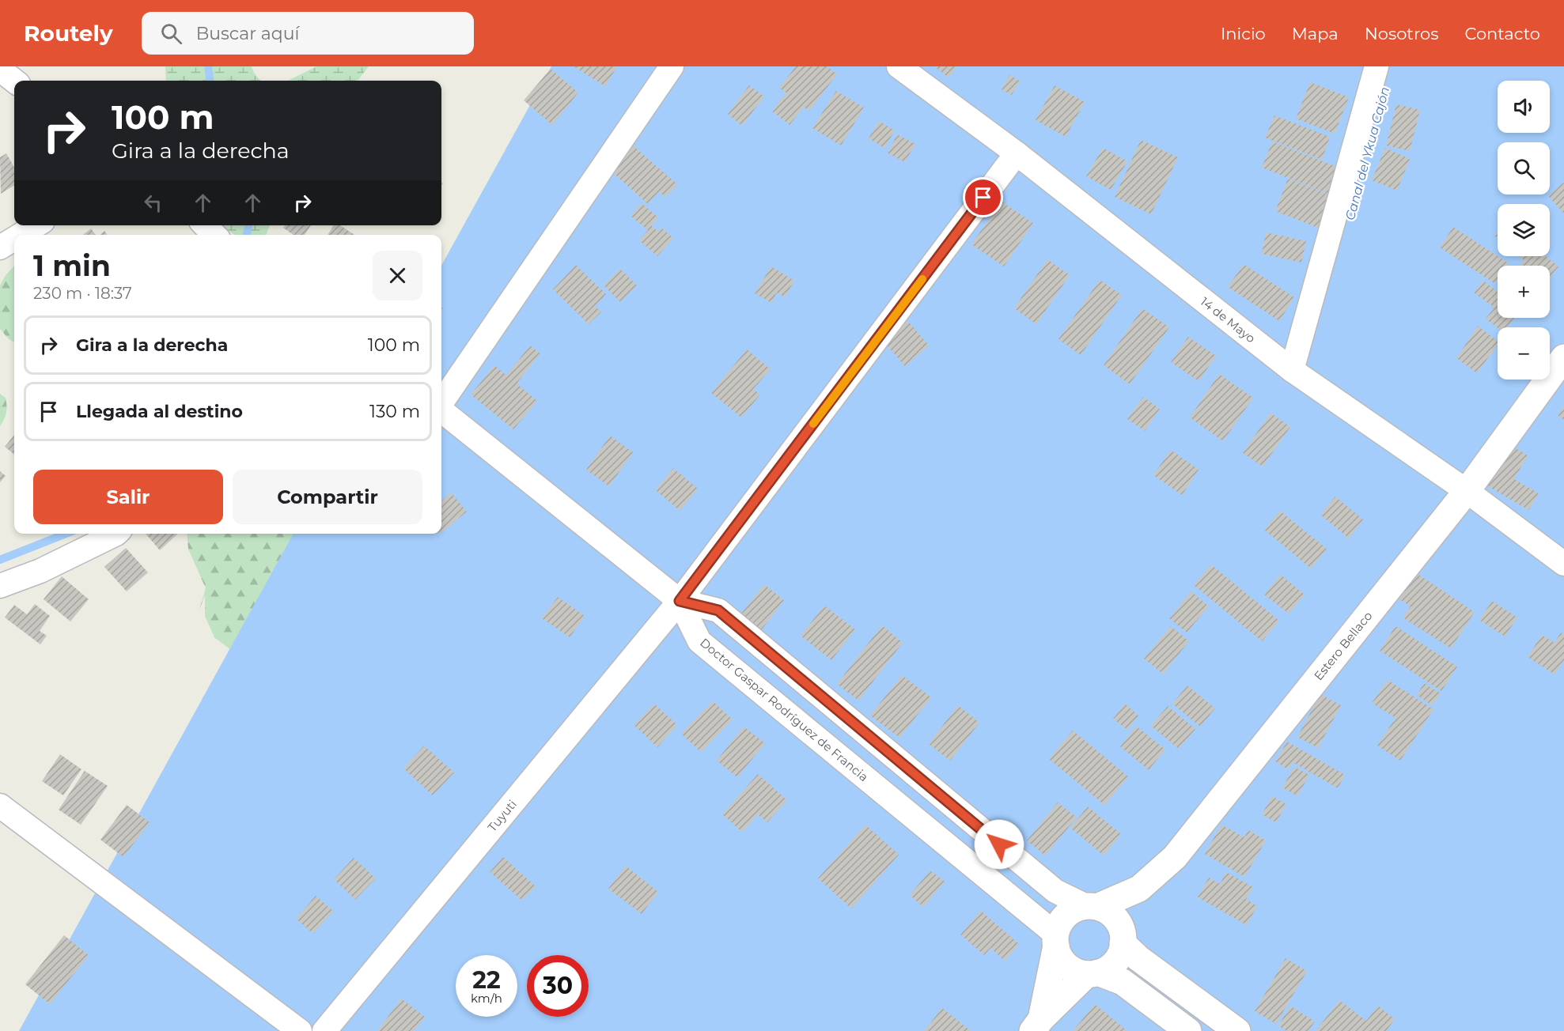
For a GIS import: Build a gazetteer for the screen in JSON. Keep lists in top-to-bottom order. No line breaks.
{"streets":{"street":["14 de Mayo","Estero Bellaco","Doctor Gaspar Rodríguez de Francia","Tuyuti"]},"crossings":[["14 de Mayo","Estero Bellaco"],["14 de Mayo","Tuyuti"],["Estero Bellaco","Doctor Gaspar Rodríguez de Francia"],["Doctor Gaspar Rodríguez de Francia","Tuyuti"]],"water":["Canal del Ykua Cajón"],"page":{"header":"Routely","search":"Buscar aquí","nav":["Inicio","Mapa","Nosotros","Contacto"],"map_buttons":["+","−"],"turn":["100 m","Gira a la derecha"],"heading":["1 min","230 m · 18:37"],"list":[{"name":"Gira a la derecha","value":"100 m"},{"name":"Llegada al destino","value":"130 m"}],"buttons":["Salir","Compartir"],"speed":"22 km/h","limit":"30"}}
